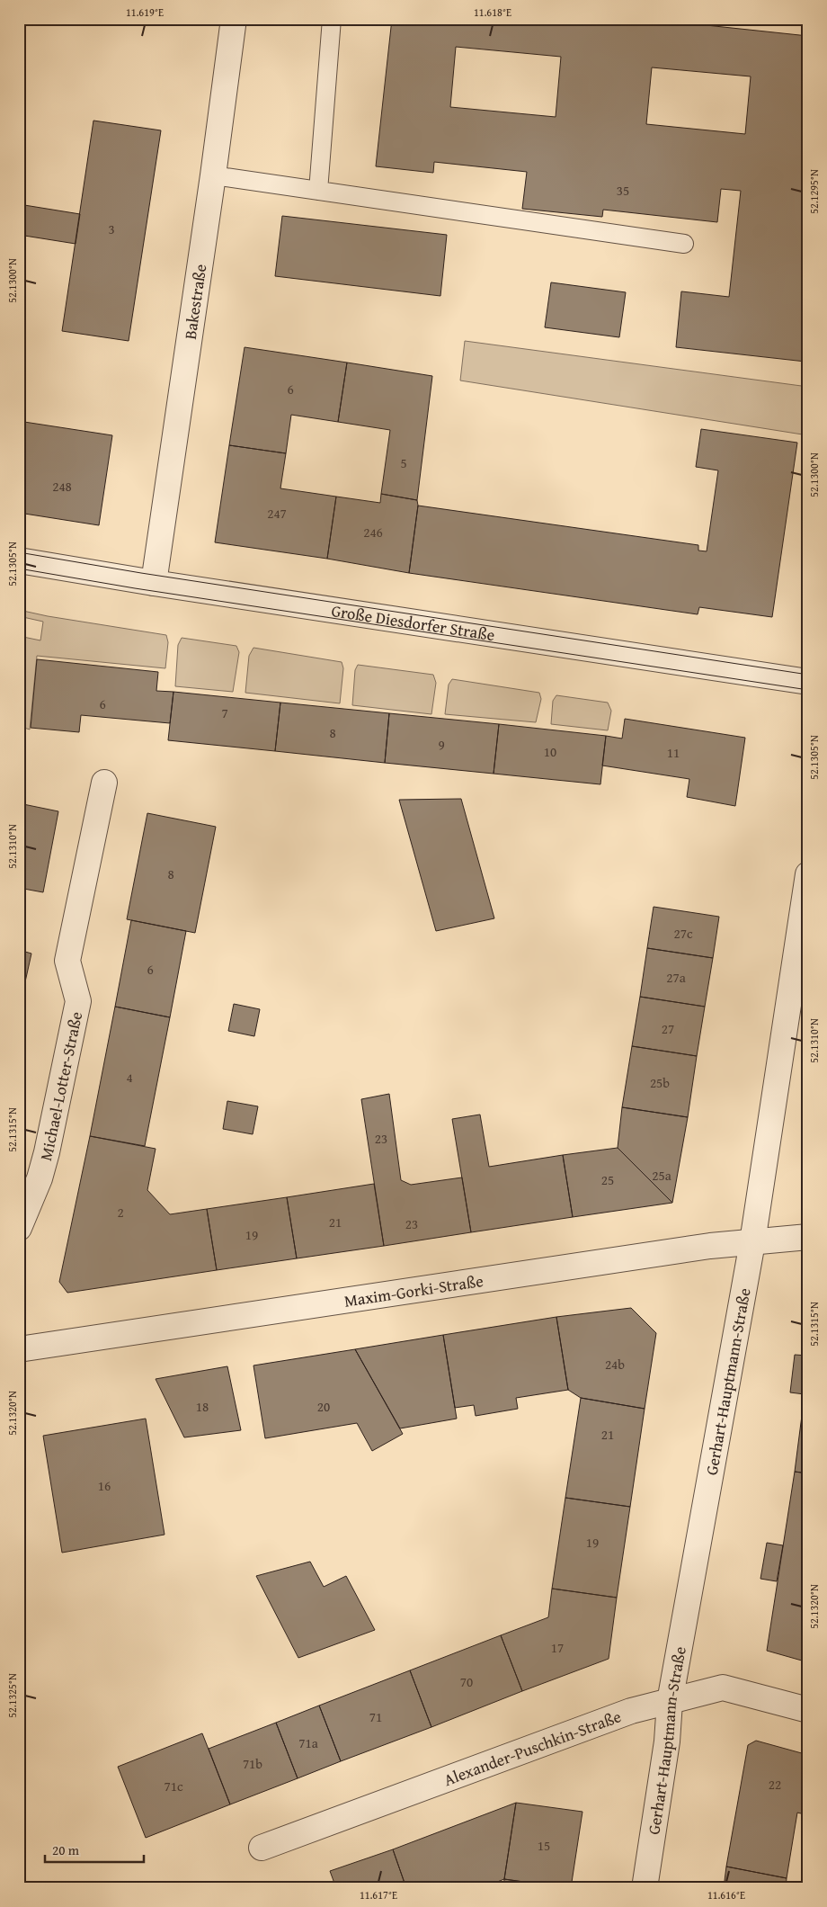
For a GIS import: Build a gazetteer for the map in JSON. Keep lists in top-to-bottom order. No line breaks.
{"streets":{"street":["Bakestraße","Große Diesdorfer Straße","Michael-Lotter-Straße","Maxim-Gorki-Straße","Gerhart-Hauptmann-Straße","Alexander-Puschkin-Straße"]},"crossings":[["Bakestraße","Große Diesdorfer Straße"],["Maxim-Gorki-Straße","Gerhart-Hauptmann-Straße"],["Gerhart-Hauptmann-Straße","Alexander-Puschkin-Straße"]],"house_numbers":["35","3","6","5","248","247","246","6","7","8","9","10","11","8","27c","6","27a","27","4","25b","23","25a","25","2","21","23","19","24b","18","20","21","16","19","17","70","71","71a","71b","22","71c","15"],"scale_bar":"20 m","coordinates":["11.619°E","11.618°E","52.1295°N","52.1300°N","52.1305°N","52.1310°N","52.1315°N","52.1320°N","52.1325°N","11.617°E","11.616°E"]}
